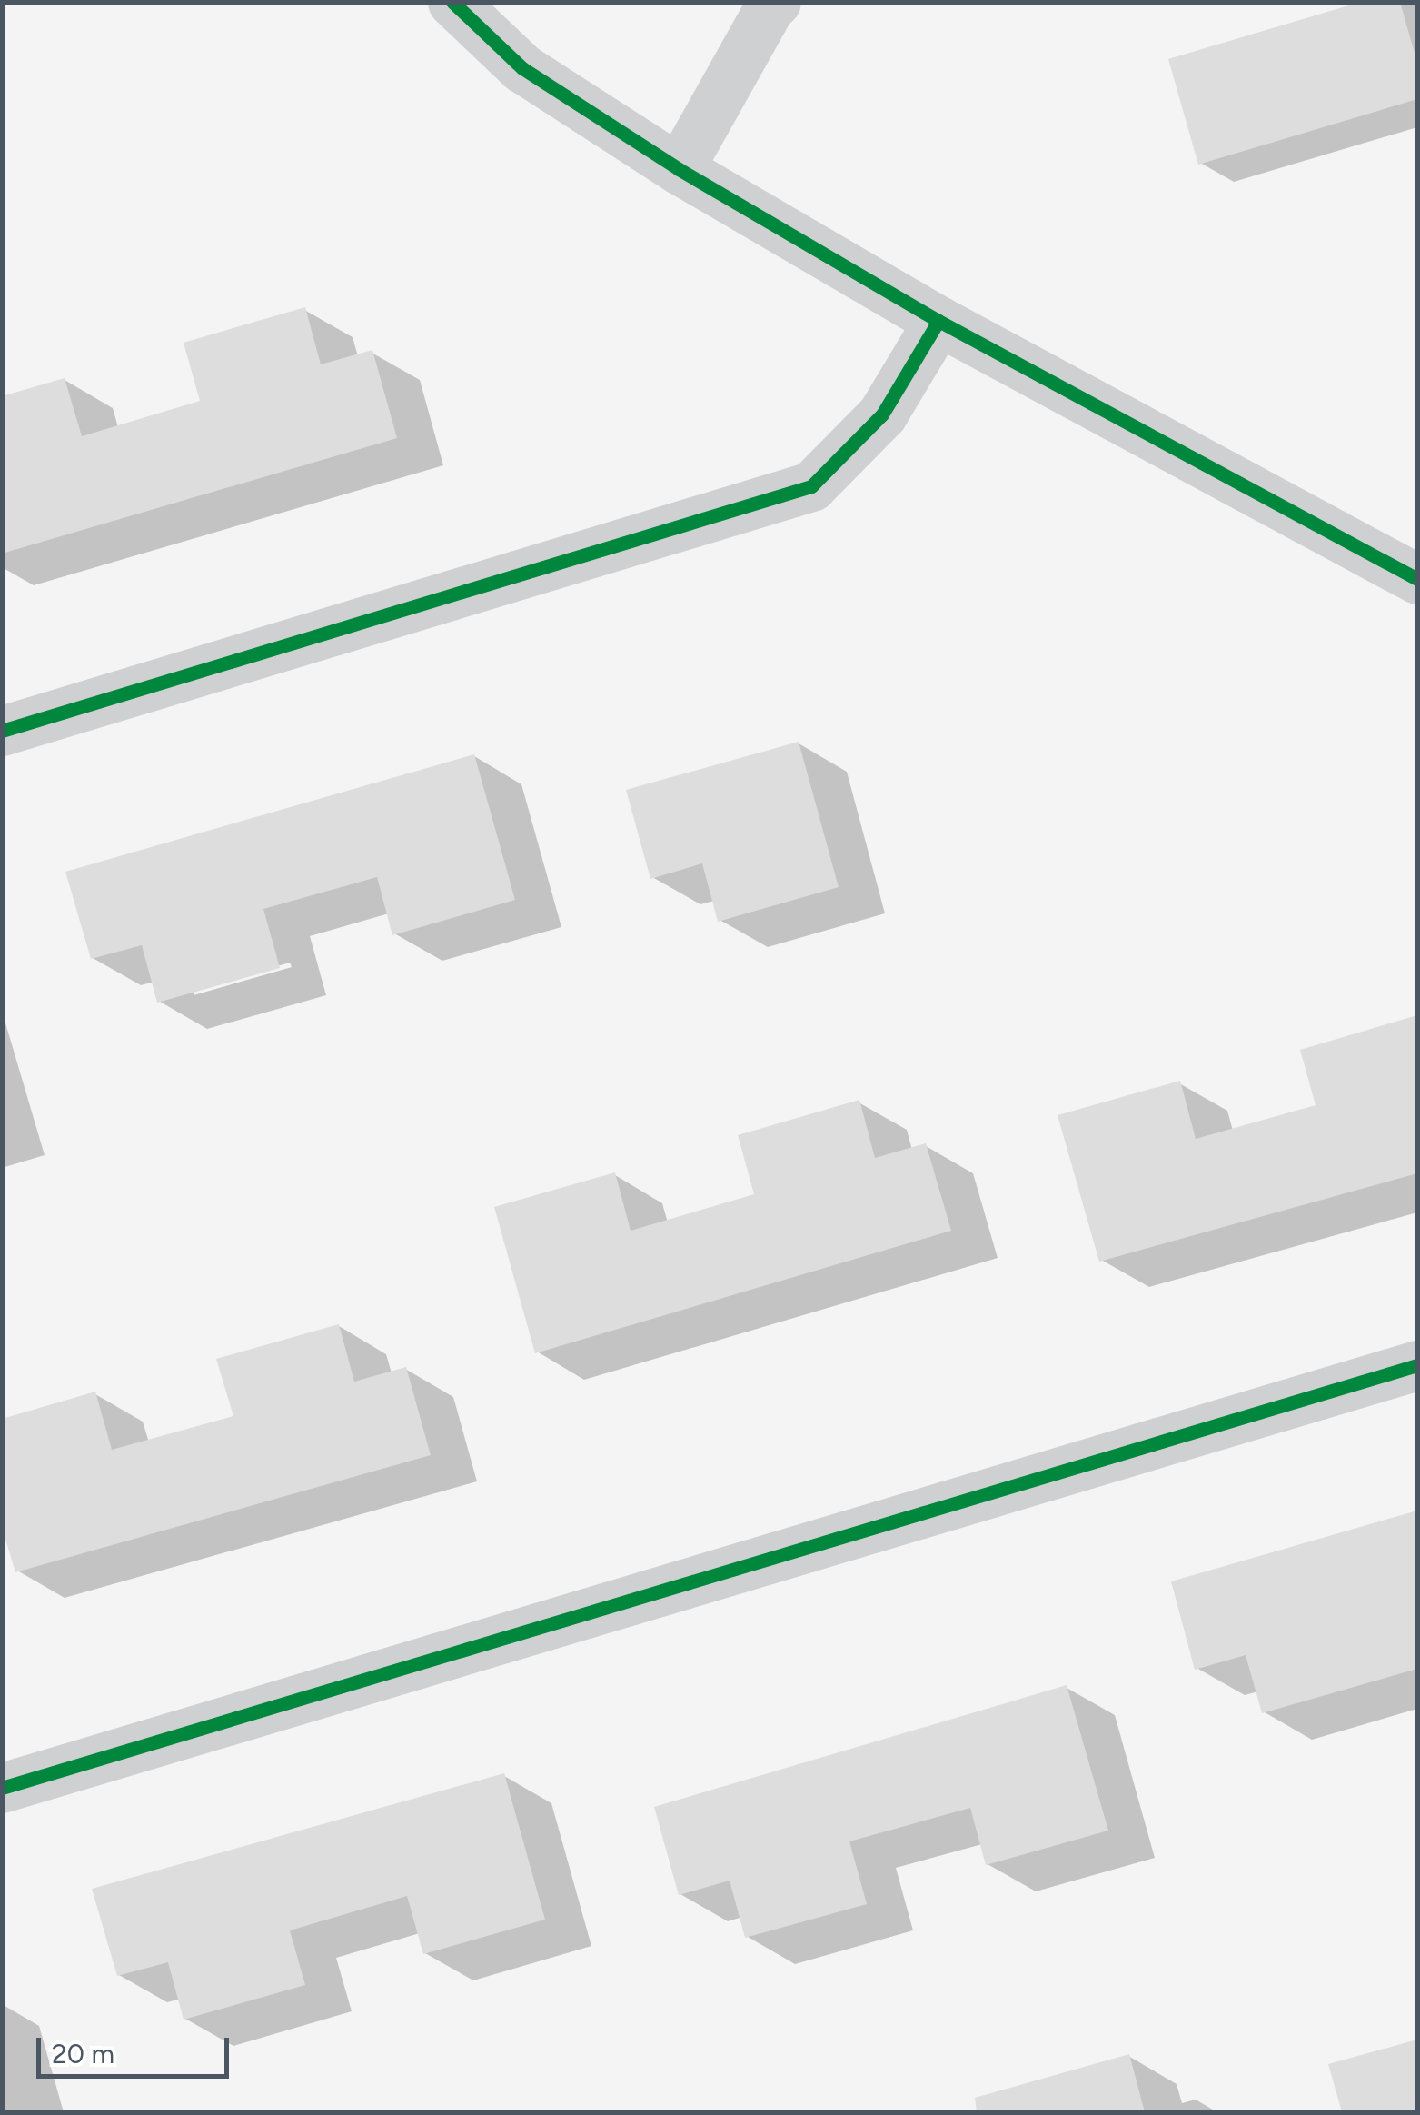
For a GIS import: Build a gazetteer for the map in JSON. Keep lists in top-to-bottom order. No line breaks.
{"scale_bar":"20 m"}
